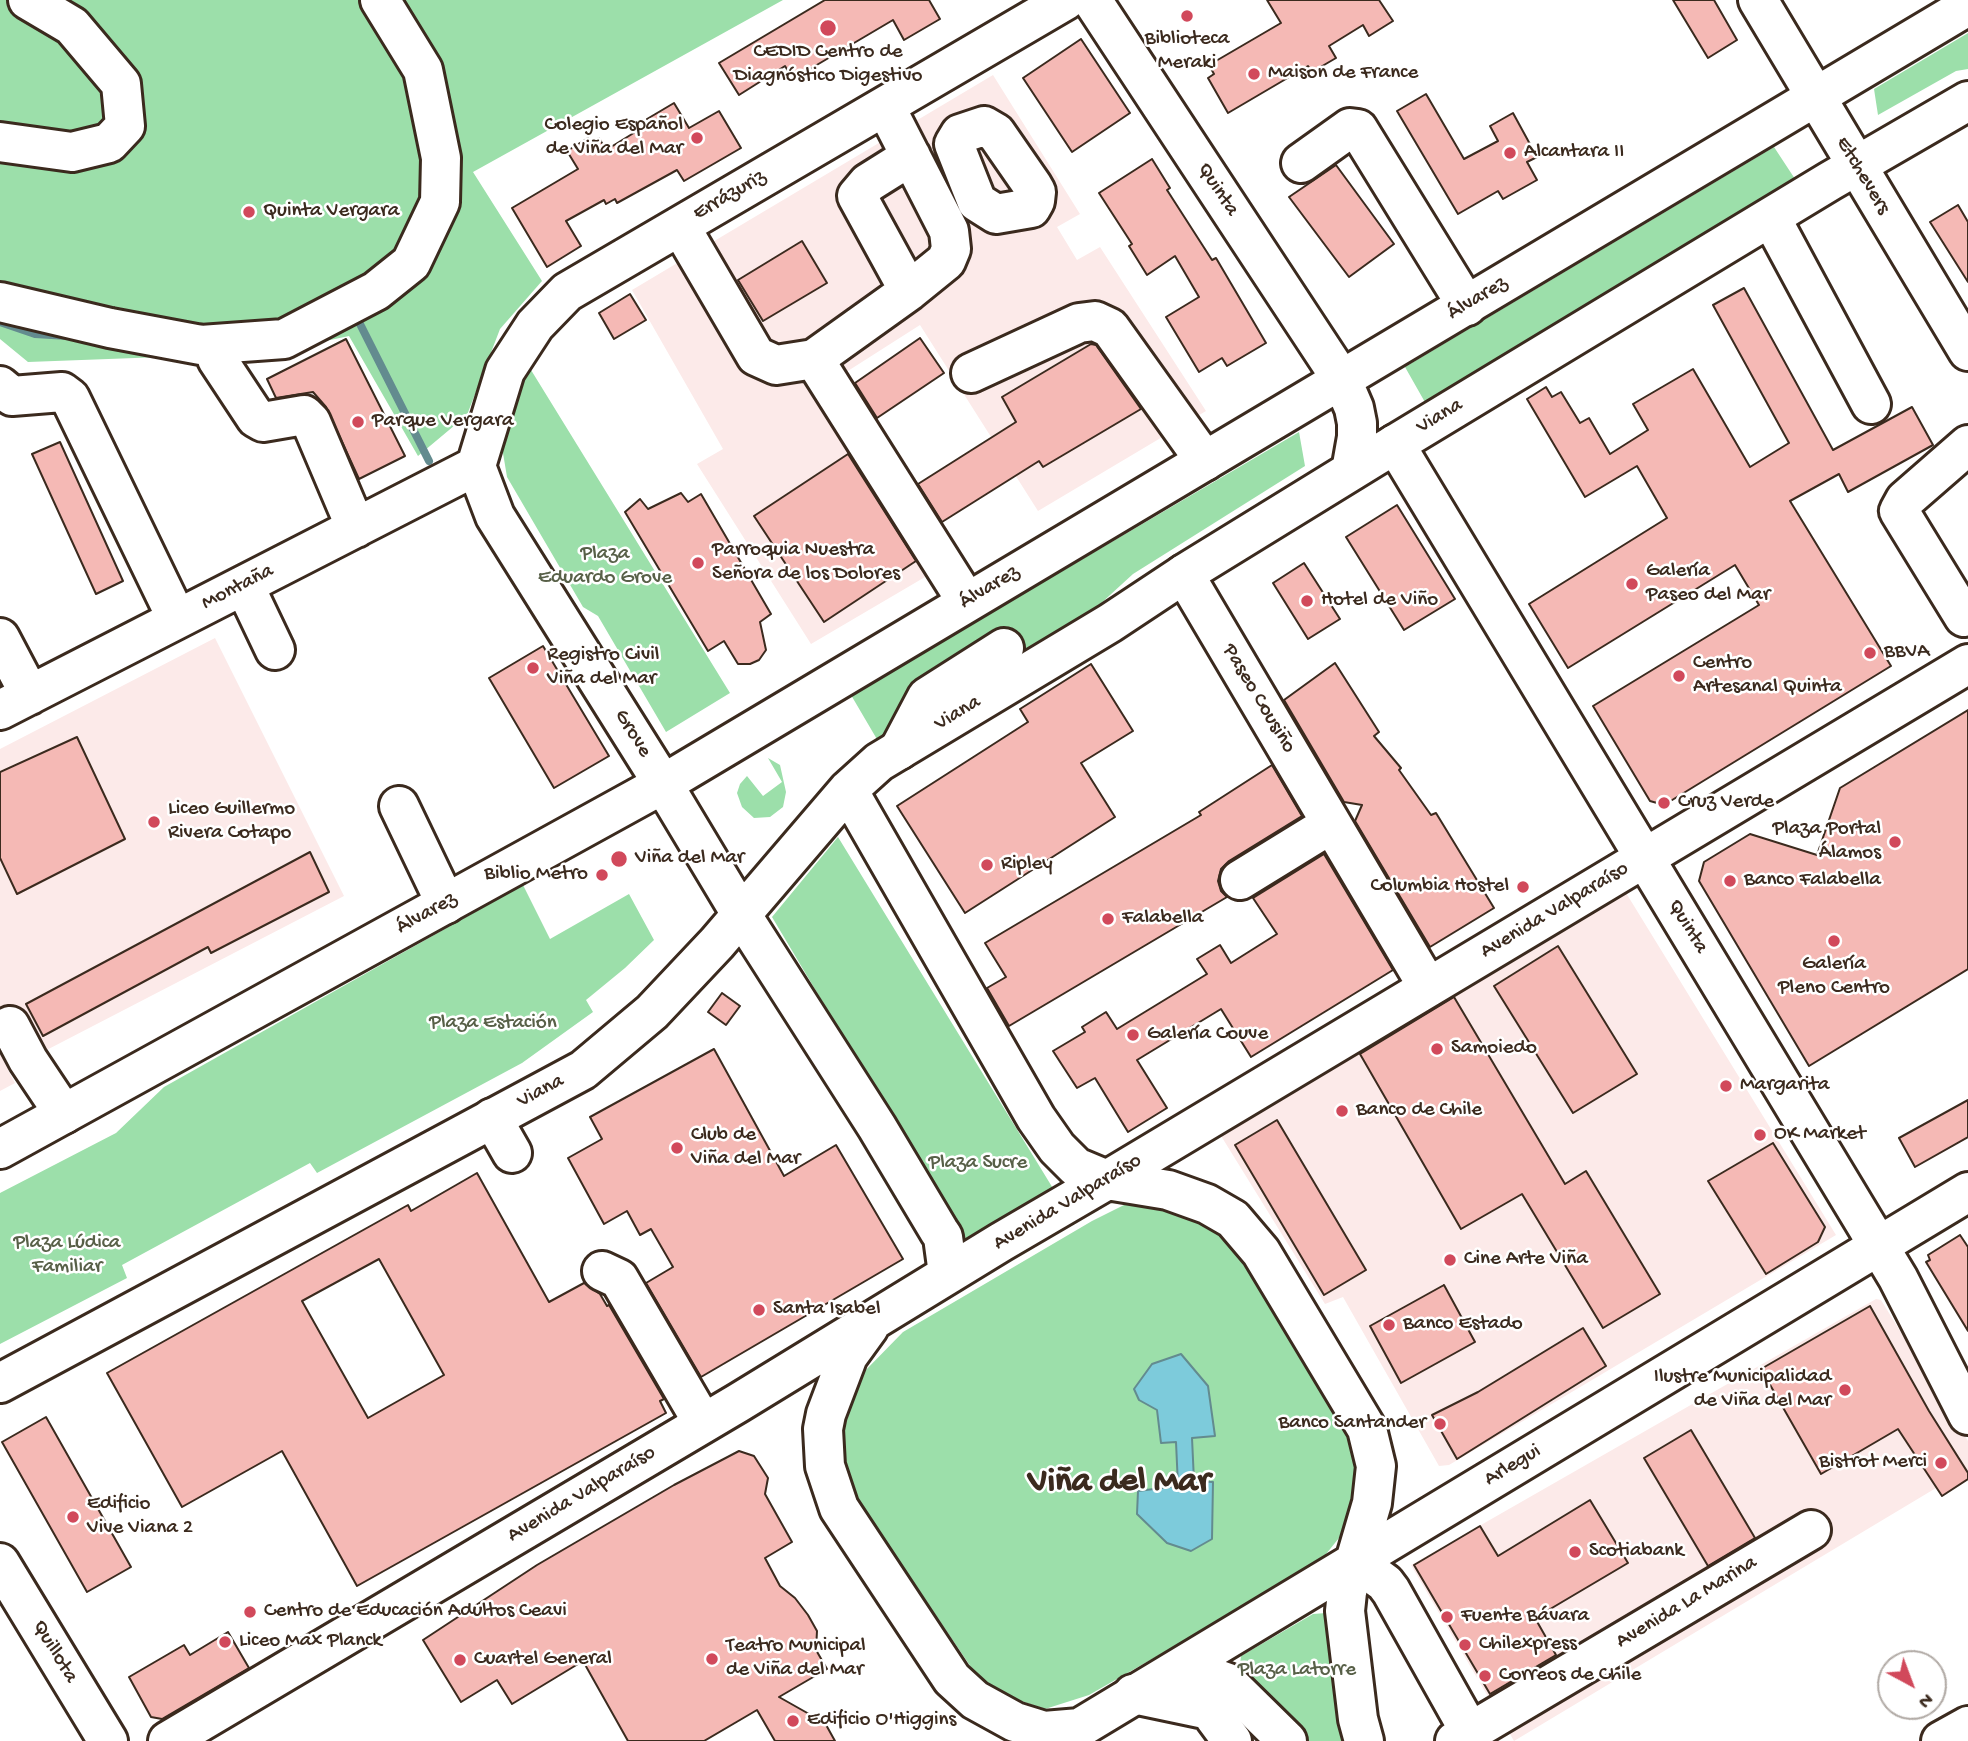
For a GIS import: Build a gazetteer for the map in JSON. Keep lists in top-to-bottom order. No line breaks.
{"streets":{"main road":["Etchevers","Quinta","Errázuriz","Álvarez","Viana","Montaña","Paseo Cousiño","Grove","Avenida Valparaíso","Arlegui","Avenida La Marina","Quillota"]},"crossings":[["Etchevers","Álvarez"],["Etchevers","Viana"],["Quinta","Álvarez"],["Quinta","Viana"],["Quinta","Avenida Valparaíso"],["Quinta","Arlegui"],["Errázuriz","Montaña"],["Errázuriz","Grove"],["Álvarez","Grove"],["Viana","Paseo Cousiño"],["Montaña","Grove"],["Paseo Cousiño","Avenida Valparaíso"]],"districts":["Viña del Mar"],"parks":["Plaza Eduardo Grove","Plaza Estación","Plaza Sucre","Plaza Lúdica Familiar","Plaza Latorre"],"places":["Biblioteca Meraki","CEDID Centro de Diagnóstico Digestivo","Maison de France","Colegio Español de Viña del Mar","Alcantara II","Quinta Vergara","Parque Vergara","Parroquia Nuestra Señora de los Dolores","Galería Paseo del Mar","Hotel de Viño","BBVA","Registro Civil Viña del Mar","Centro Artesanal Quinta","Cruz Verde","Liceo Guillermo Rivera Cotapo","Plaza Portal Álamos","Viña del Mar","Ripley","Biblio Metro","Banco Falabella","Columbia Hostel","Falabella","Galería Pleno Centro","Galería Couve","Samoiedo","Margarita","Banco de Chile","OK Market","Club de Viña del Mar","Cine Arte Viña","Santa Isabel","Banco Estado","Ilustre Municipalidad de Viña del Mar","Banco Santander","Bistrot Merci","Edificio Vive Viana 2","Scotiabank","Centro de Educación Adultos Ceavi","Fuente Bávara","Liceo Max Planck","Chilexpress","Teatro Municipal de Viña del Mar","Cuartel General","Correos de Chile","Edificio O'Higgins"],"north":"bottom right"}
